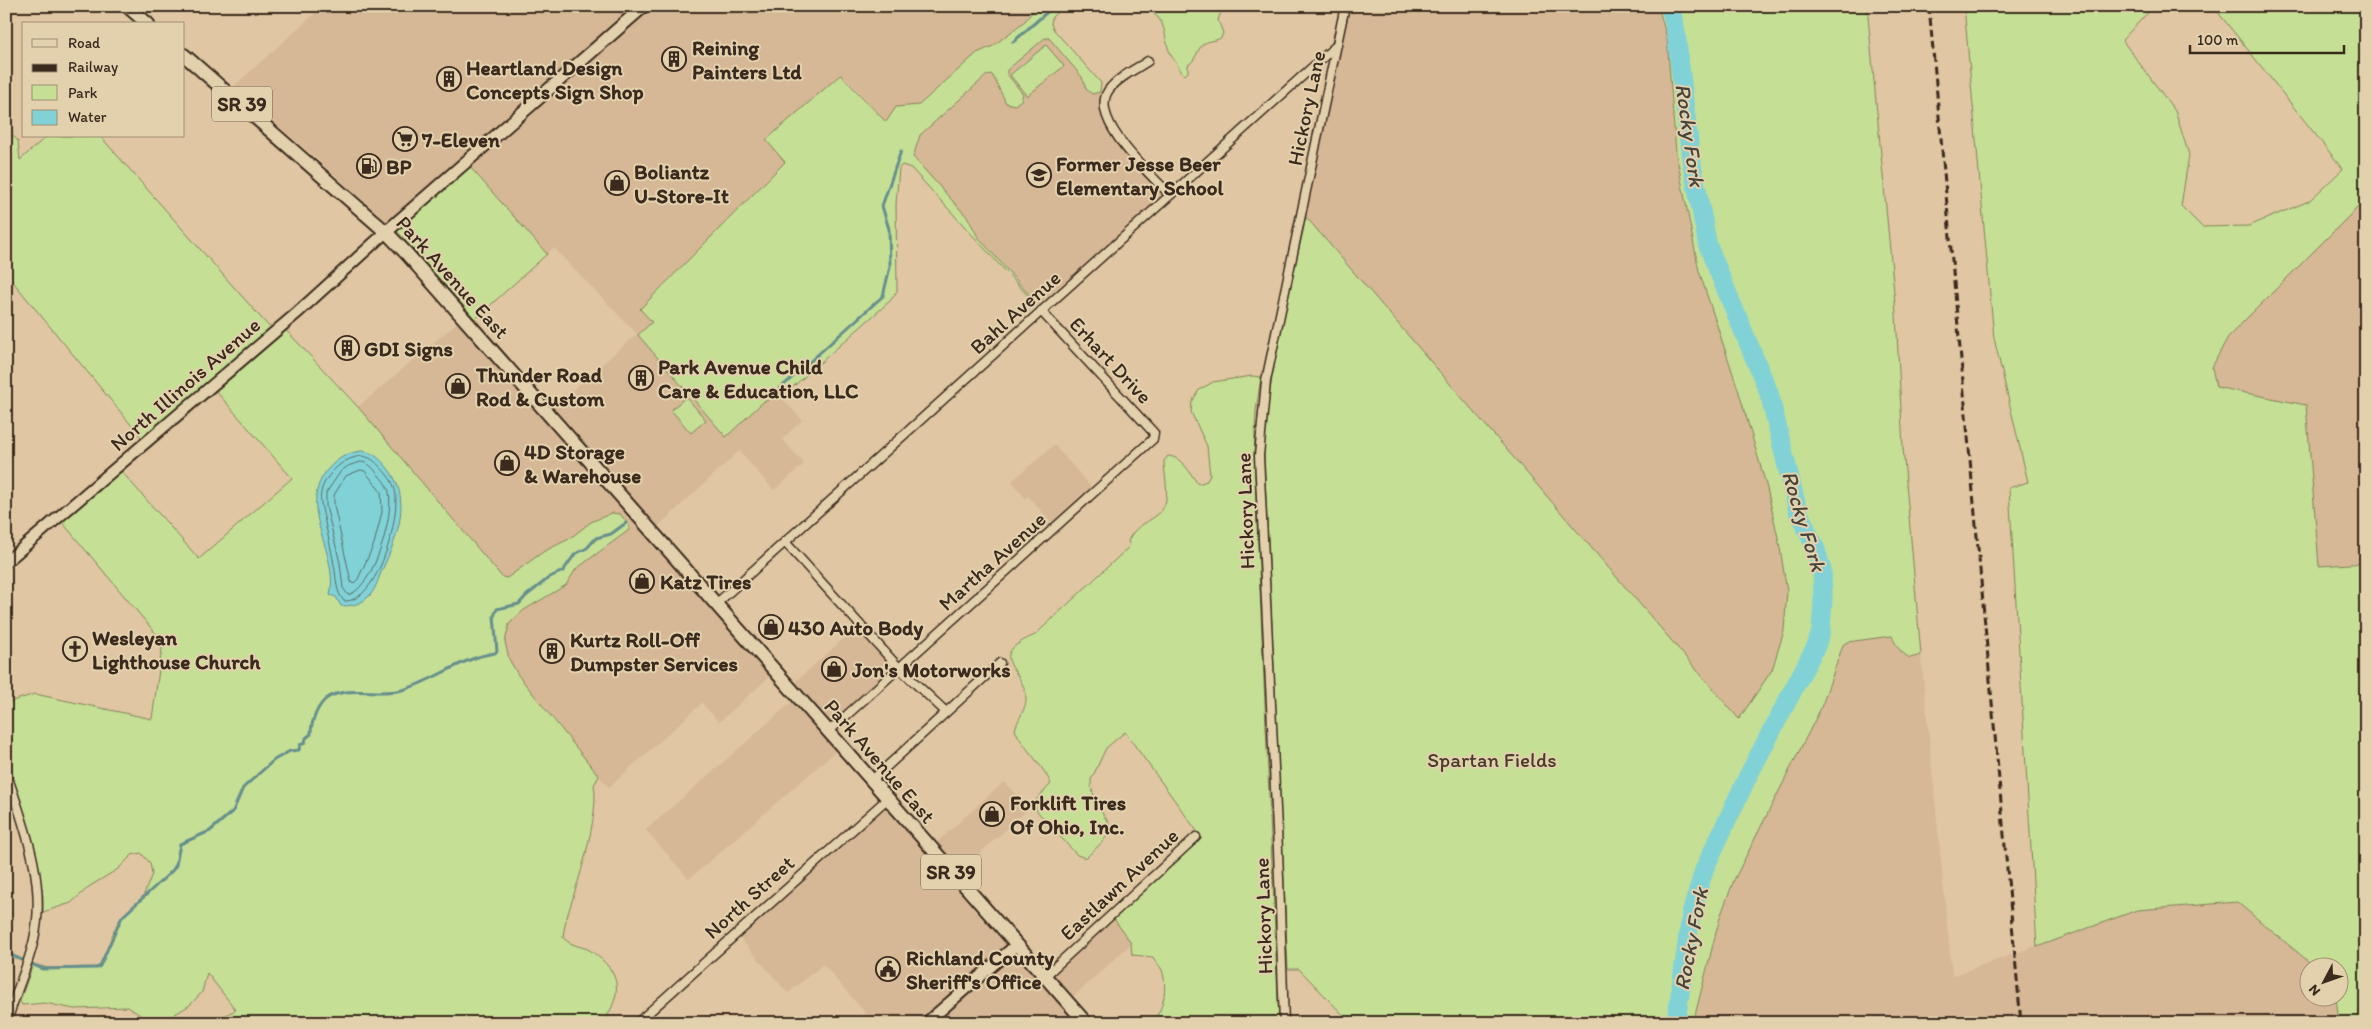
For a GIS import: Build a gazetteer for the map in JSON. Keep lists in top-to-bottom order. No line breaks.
{"streets":{"main road":["SR 39","Park Avenue East"],"street":["Hickory Lane","Bahl Avenue","Erhart Drive","North Illinois Avenue","Martha Avenue","Eastlawn Avenue","North Street"]},"crossings":[["Hickory Lane","Bahl Avenue"],["Park Avenue East","Bahl Avenue"],["Park Avenue East","North Illinois Avenue"],["Park Avenue East","Martha Avenue"],["Park Avenue East","Eastlawn Avenue"],["Park Avenue East","North Street"],["Bahl Avenue","Erhart Drive"],["Erhart Drive","Martha Avenue"]],"water":["Rocky Fork"],"parks":["Spartan Fields"],"places":{"building":["Reining Painters Ltd","Heartland Design Concepts Sign Shop","GDI Signs","Park Avenue Child Care & Education, LLC","Kurtz Roll-Off Dumpster Services"],"supermarket":["7-Eleven"],"fuel station":["BP"],"school or university":["Former Jesse Beer Elementary School"],"shop":["Boliantz U-Store-It","Thunder Road Rod & Custom","4D Storage & Warehouse","Katz Tires","430 Auto Body","Jon's Motorworks","Forklift Tires Of Ohio, Inc."],"church":["Wesleyan Lighthouse Church"],"public building":["Richland County Sheriff's Office"]},"legend":["Road","Railway","Park","Water"],"scale_bar":"100 m","north":"bottom left"}
